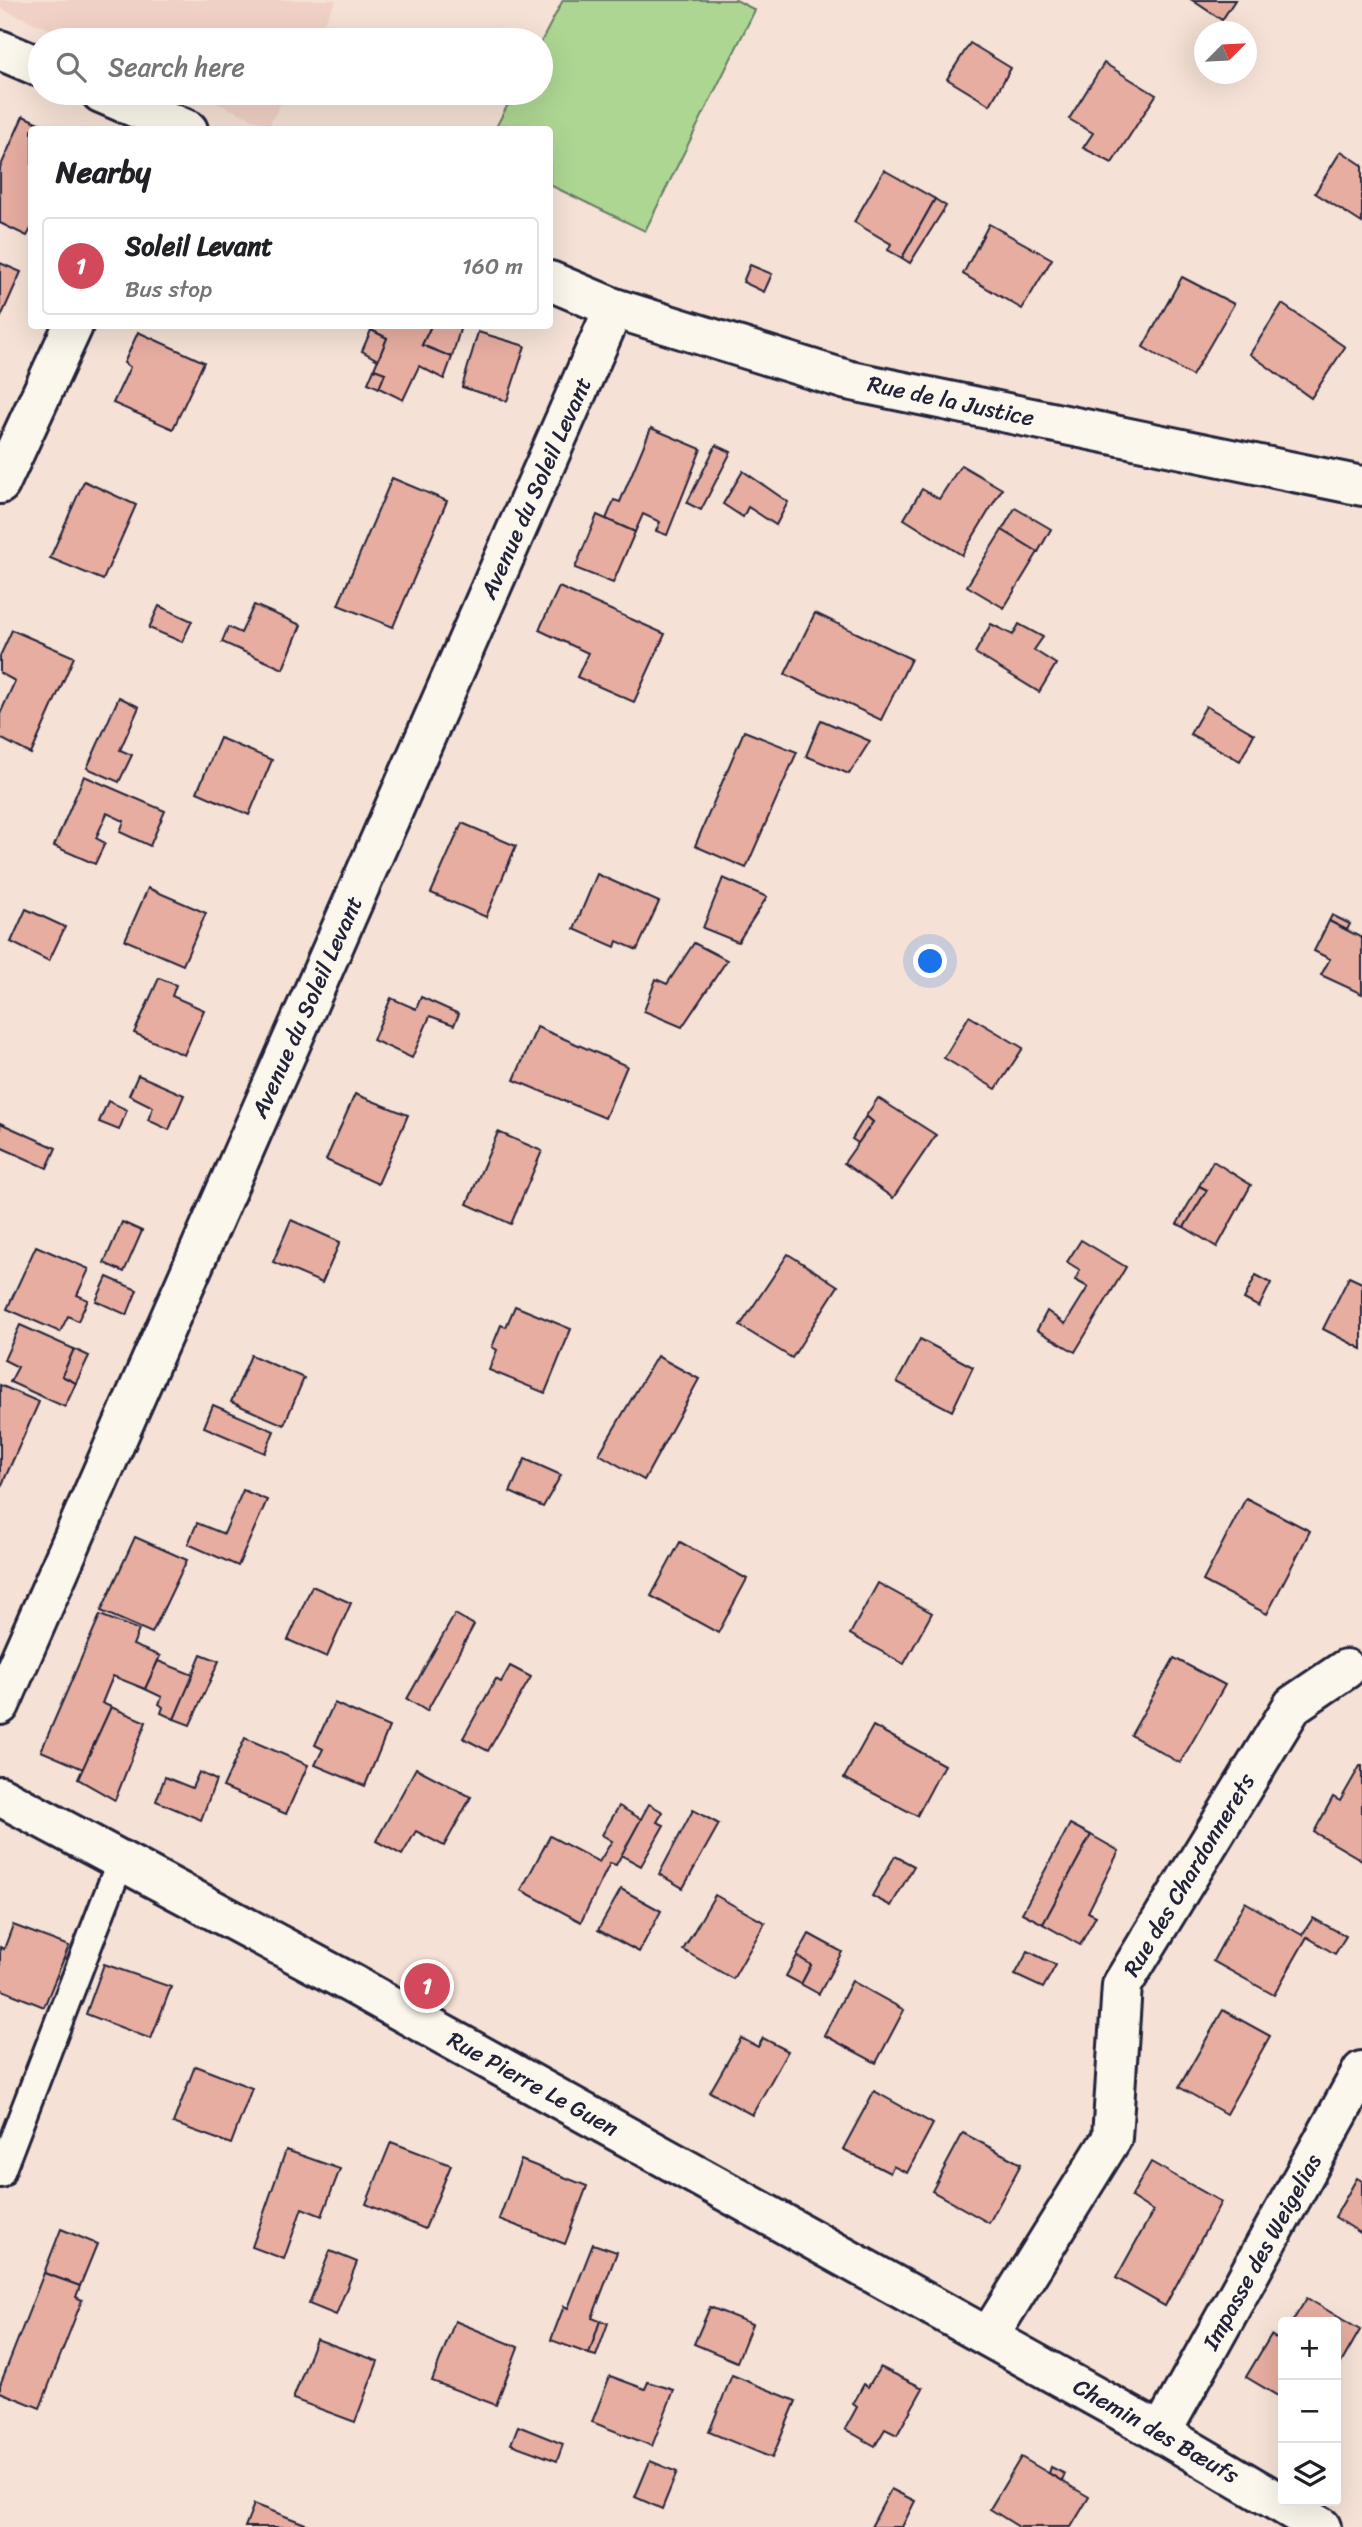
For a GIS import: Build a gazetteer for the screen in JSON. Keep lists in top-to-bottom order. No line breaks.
{"streets":{"street":["Rue de la Justice","Avenue du Soleil Levant","Rue des Chardonnerets","Rue Pierre Le Guen","Impasse des Weigelias","Chemin des Bœufs"]},"crossings":[["Rue de la Justice","Avenue du Soleil Levant"],["Rue des Chardonnerets","Rue Pierre Le Guen"],["Rue des Chardonnerets","Chemin des Bœufs"],["Rue Pierre Le Guen","Chemin des Bœufs"],["Impasse des Weigelias","Chemin des Bœufs"]],"north":"top right","page":{"search":"Search here","heading":"Nearby","list":[{"mark":"1","name":"Soleil Levant","note":"Bus stop","value":"160 m"}],"pins":"1","map_buttons":["+","−"]}}
